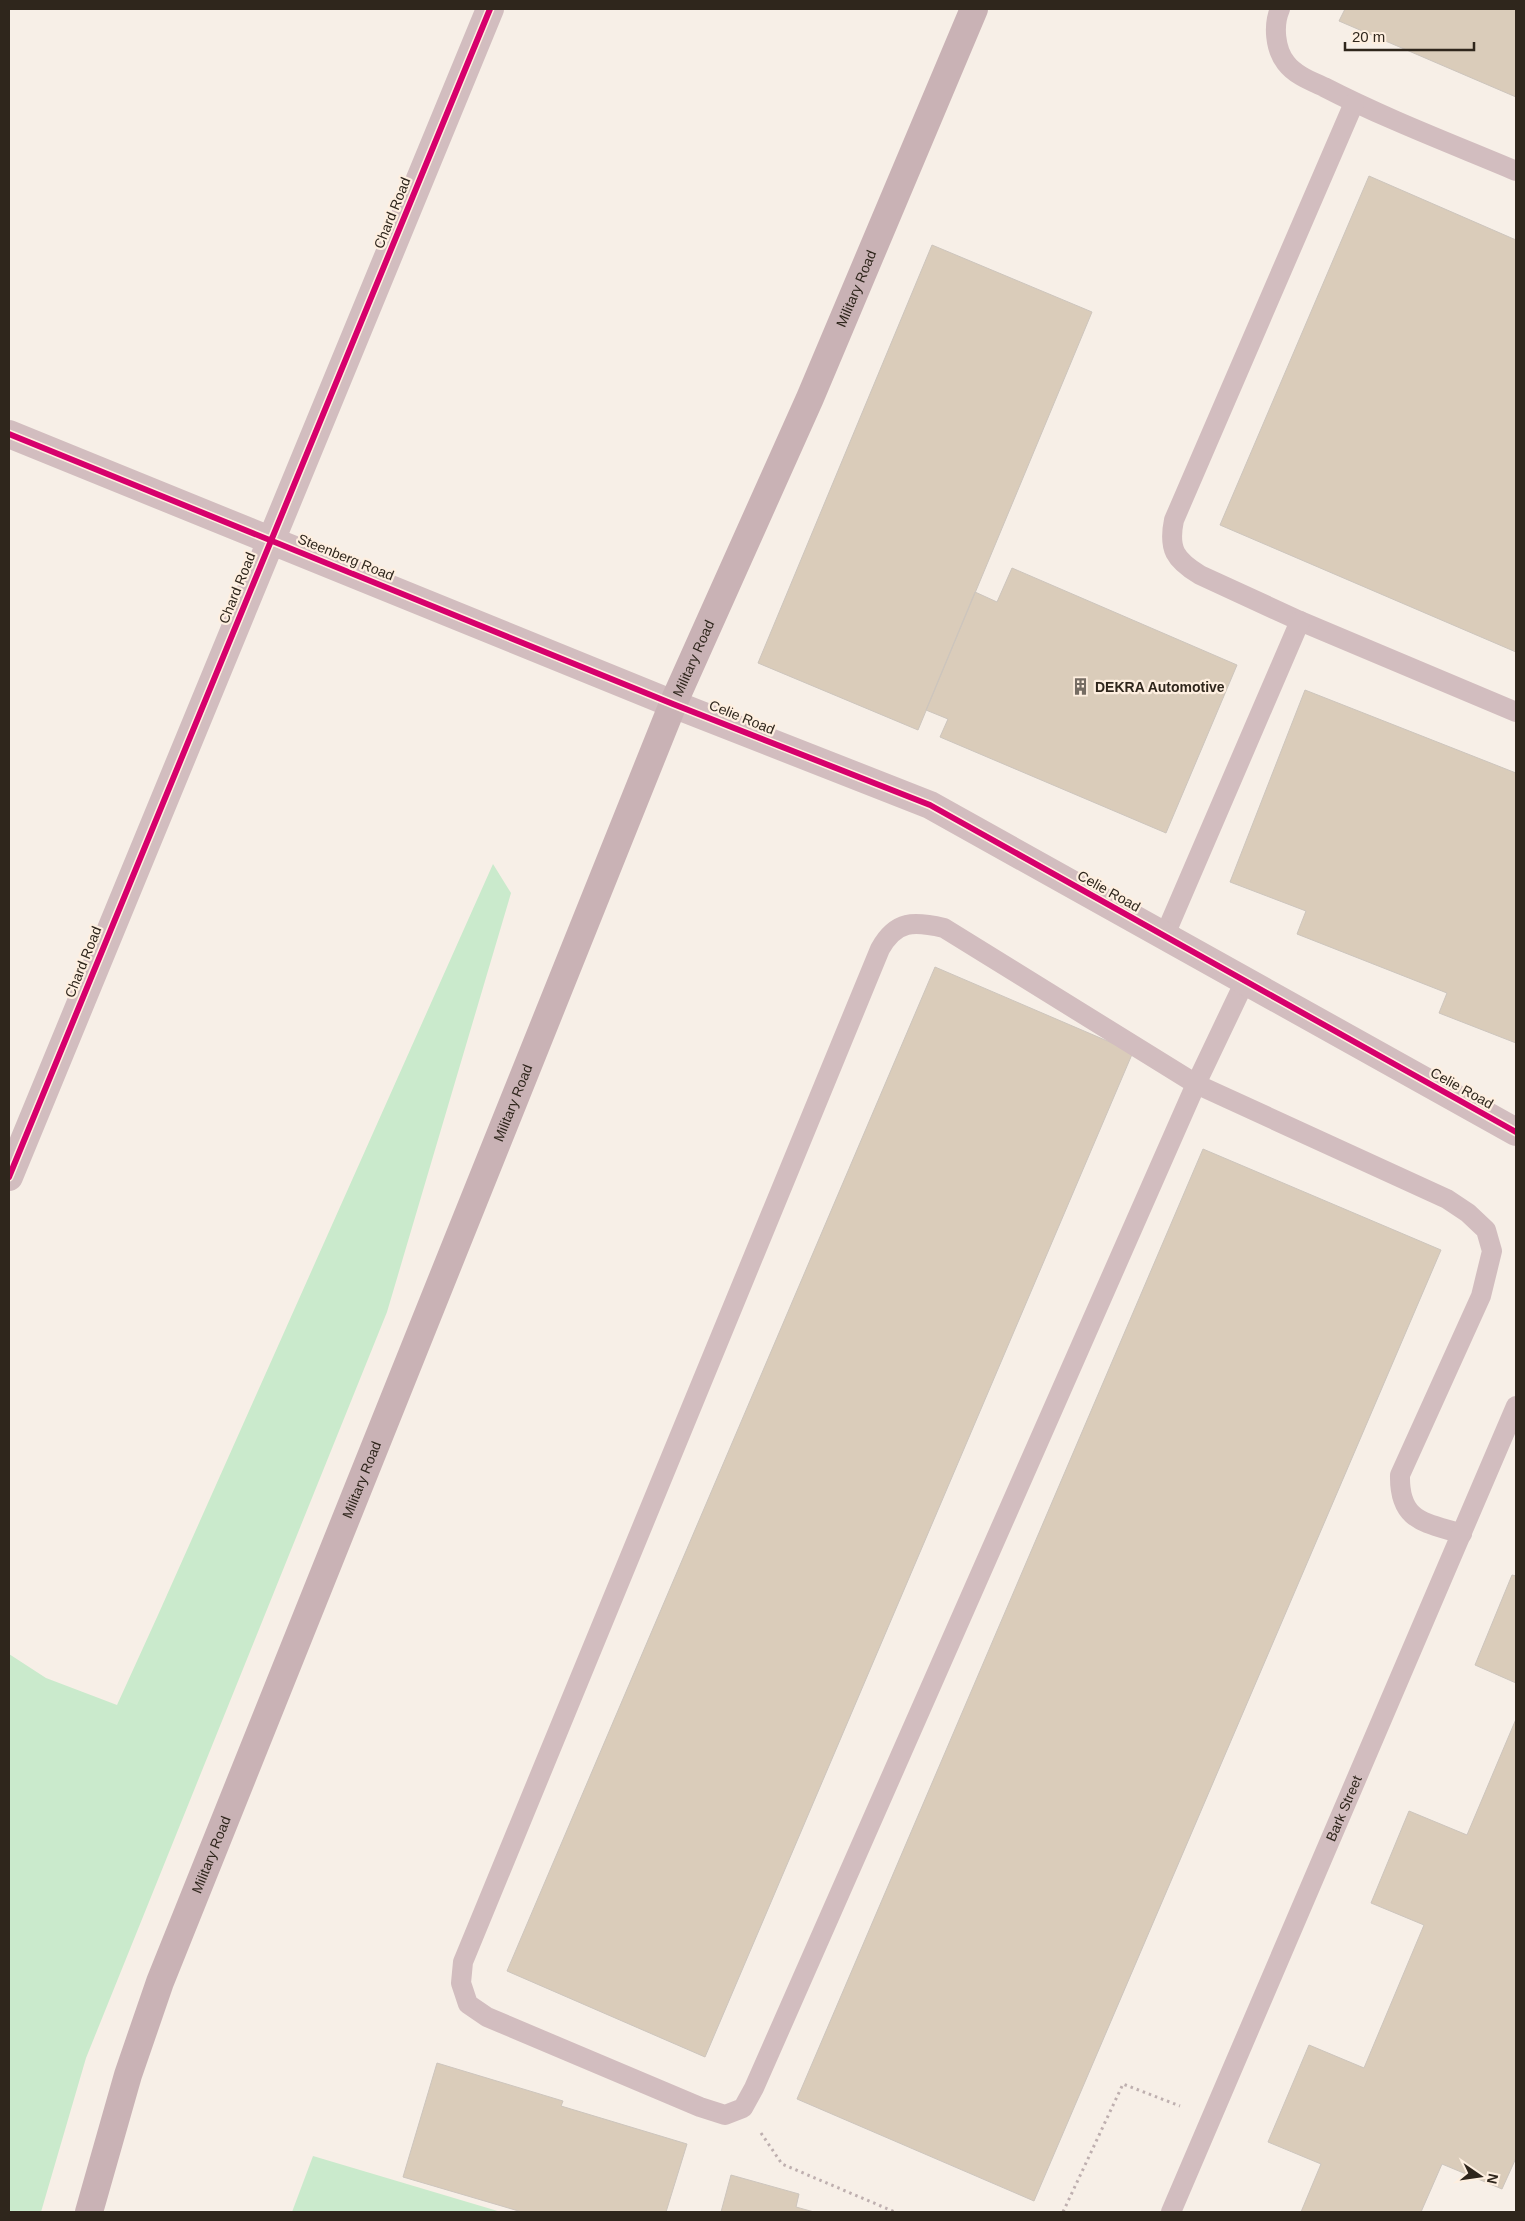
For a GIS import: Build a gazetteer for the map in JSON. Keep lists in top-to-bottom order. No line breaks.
{"streets":{"main road":["Military Road"],"street":["Chard Road","Steenberg Road","Celie Road"],"lane":["Bark Street"]},"crossings":[["Chard Road","Steenberg Road"],["Military Road","Steenberg Road"],["Military Road","Celie Road"],["Steenberg Road","Celie Road"]],"places":{"building":["DEKRA Automotive"]},"scale_bar":"20 m","north":"right"}
